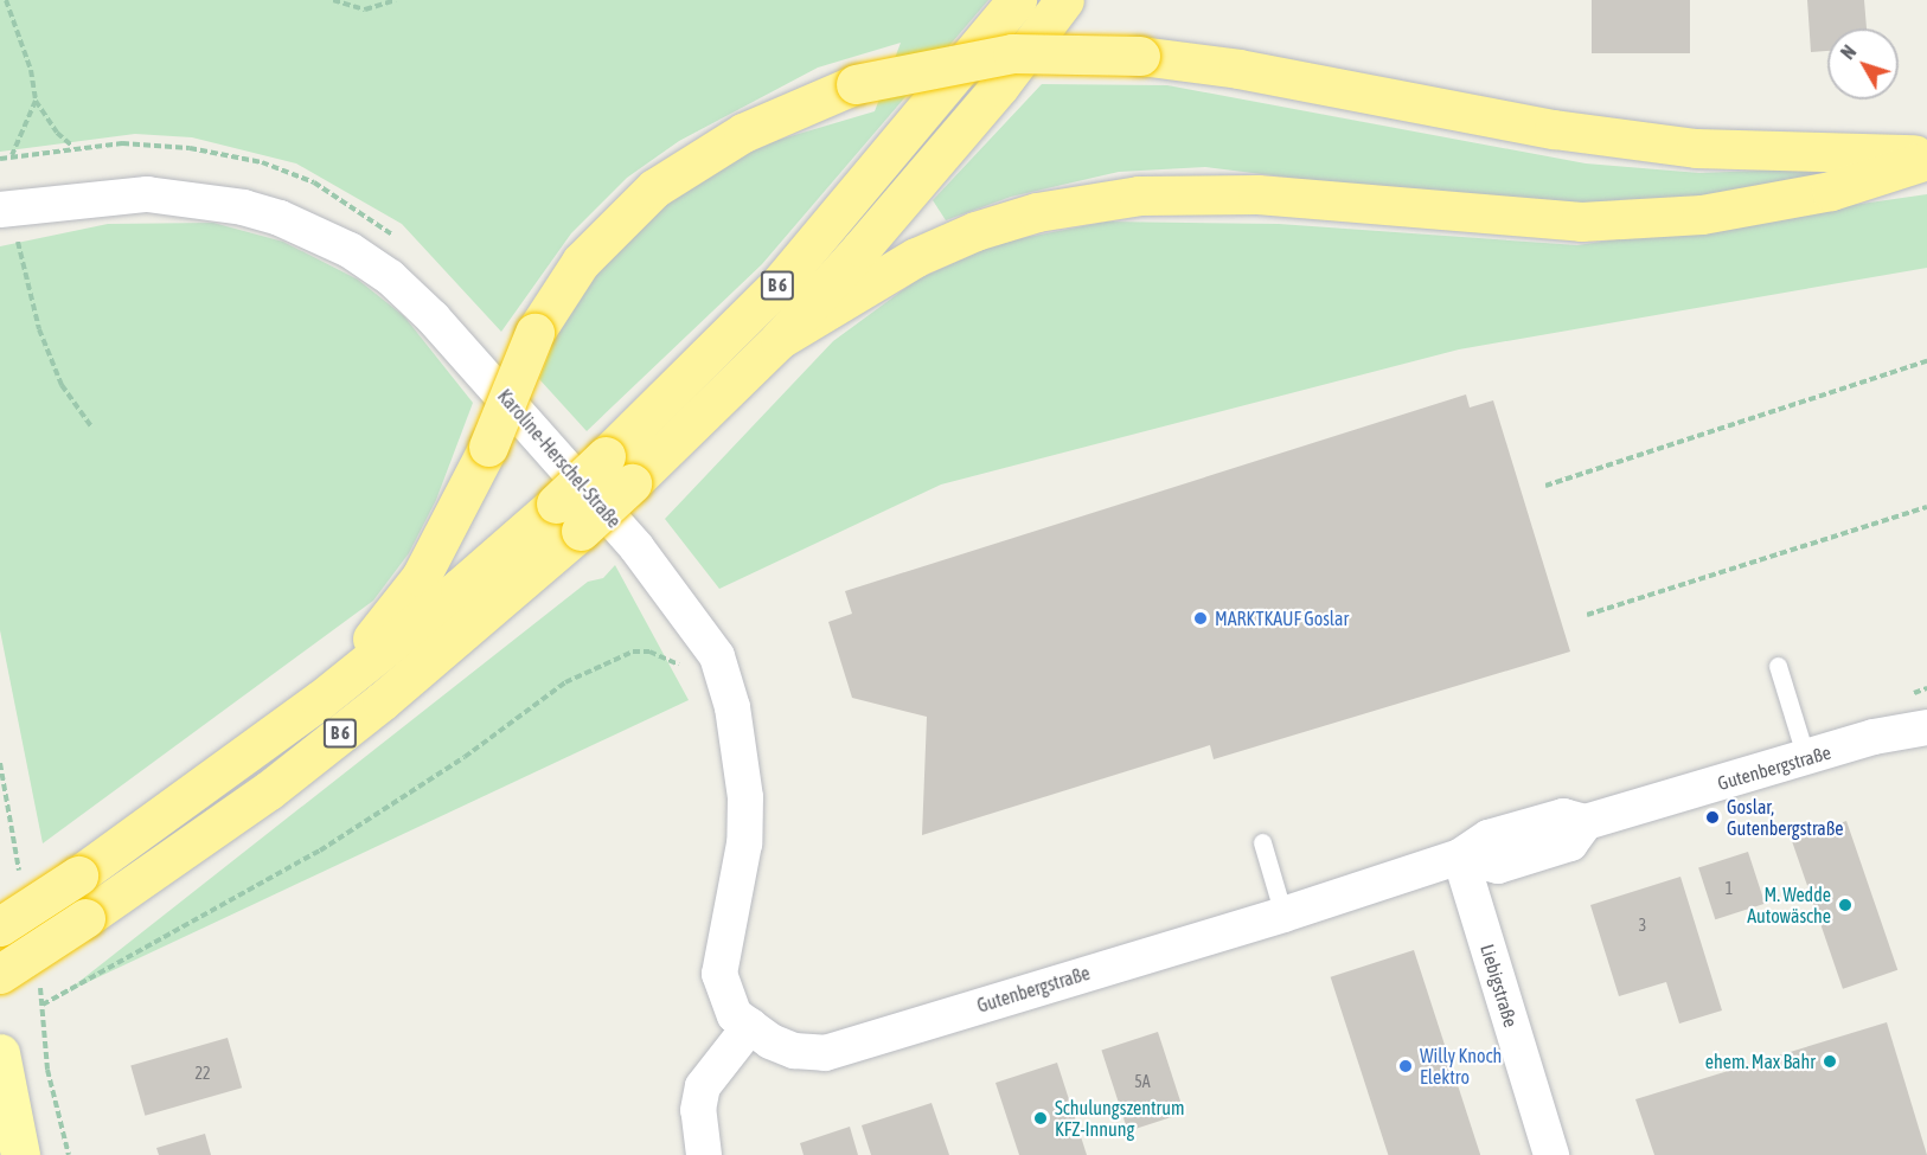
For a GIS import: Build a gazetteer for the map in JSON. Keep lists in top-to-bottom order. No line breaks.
{"streets":{"highway":["B 6"],"street":["Karoline-Herschel-Straße","Gutenbergstraße","Liebigstraße"]},"crossings":[["Karoline-Herschel-Straße","Gutenbergstraße"],["Gutenbergstraße","Liebigstraße"]],"places":["MARKTKAUF Goslar","Goslar, Gutenbergstraße","M. Wedde Autowäsche","ehem. Max Bahr","Willy Knoch Elektro","Schulungszentrum KFZ-Innung"],"house_numbers":["1","3","22","5A"],"north":"top left"}
